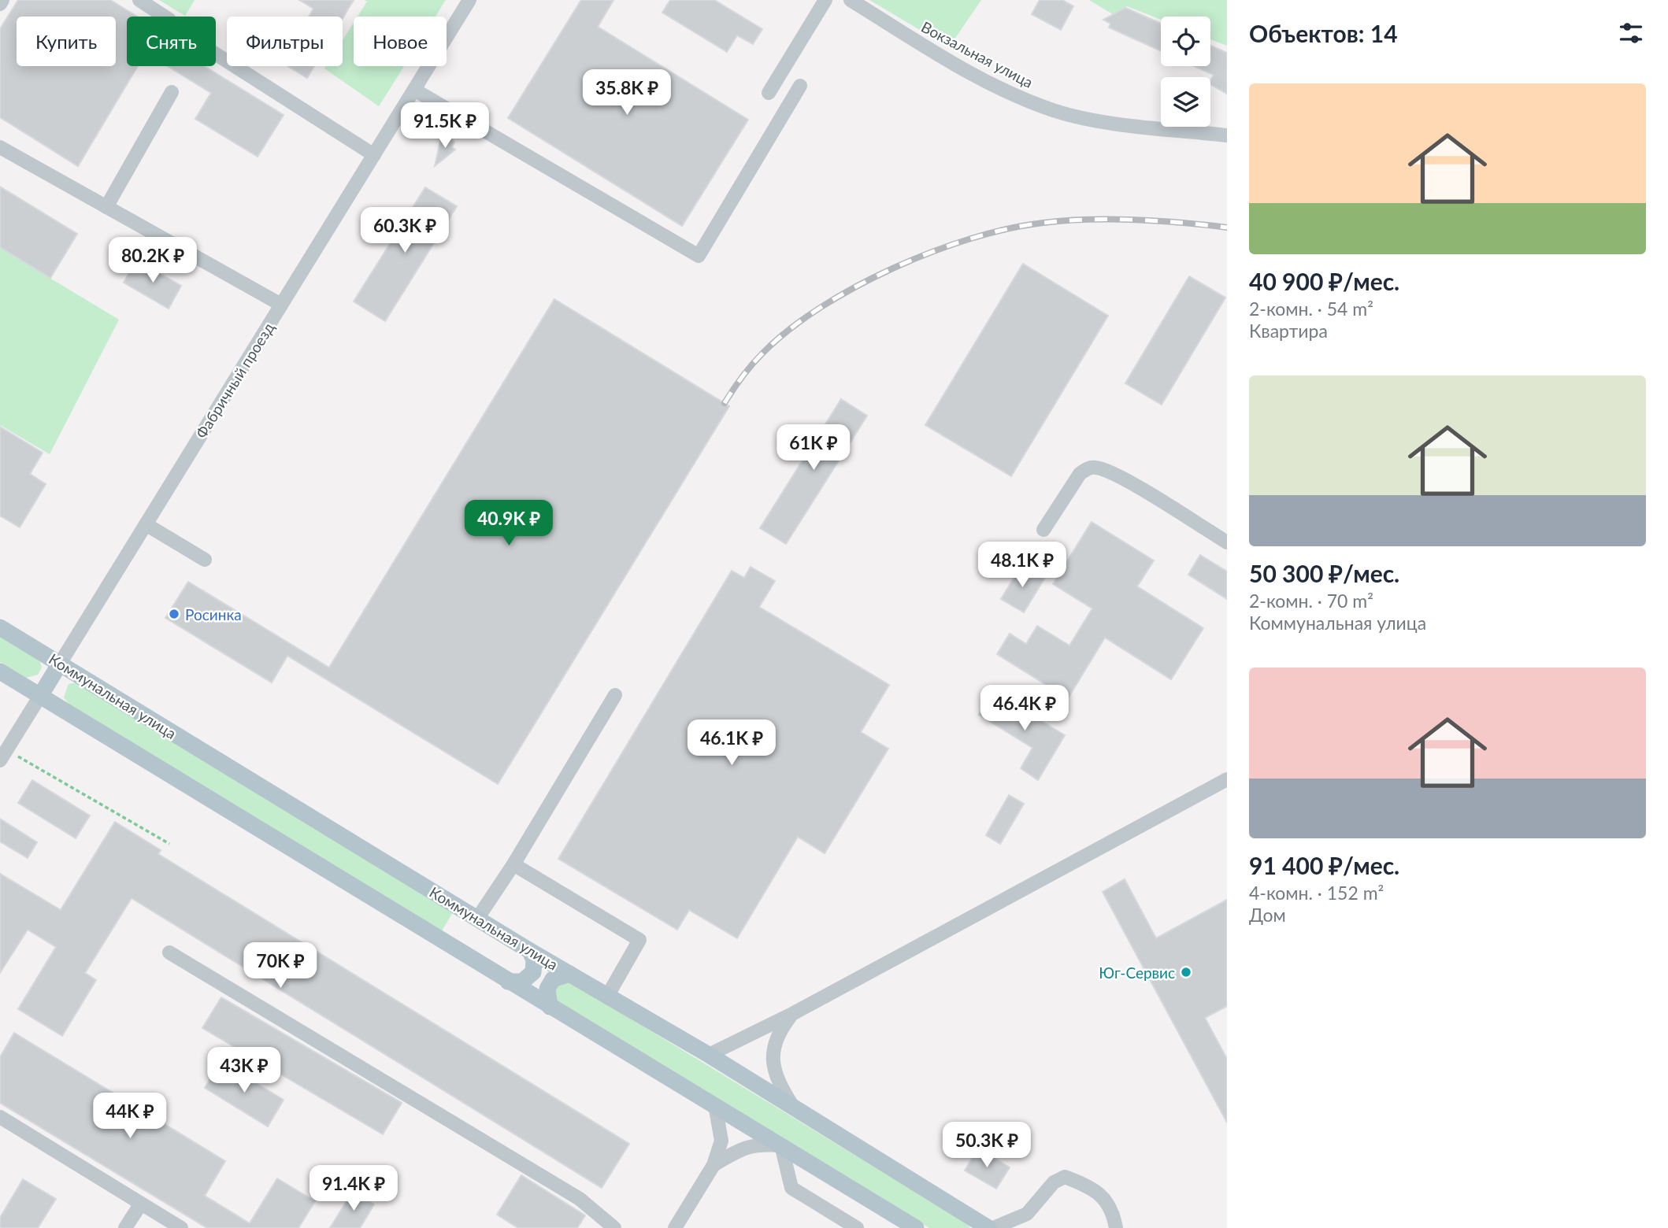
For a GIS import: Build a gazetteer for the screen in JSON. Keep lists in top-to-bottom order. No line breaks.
{"streets":{"main road":["Фабричный проезд","Коммунальная улица"],"street":["Вокзальная улица"]},"crossings":[["Фабричный проезд","Коммунальная улица"]],"places":["Росинка","Юг-Сервис"],"page":{"heading":"Объектов: 14","chip":["Купить","Снять","Фильтры","Новое"],"list":[{"name":"40 900 ₽/мес.","note":"2-комн. · 54 m² · Квартира"},{"name":"50 300 ₽/мес.","note":"2-комн. · 70 m² · Коммунальная улица"},{"name":"91 400 ₽/мес.","note":"4-комн. · 152 m² · Дом"}],"price":["35.8K ₽","91.5K ₽","60.3K ₽","80.2K ₽","61K ₽","40.9K ₽","48.1K ₽","46.4K ₽","46.1K ₽","70K ₽","43K ₽","44K ₽","50.3K ₽","91.4K ₽"]}}
